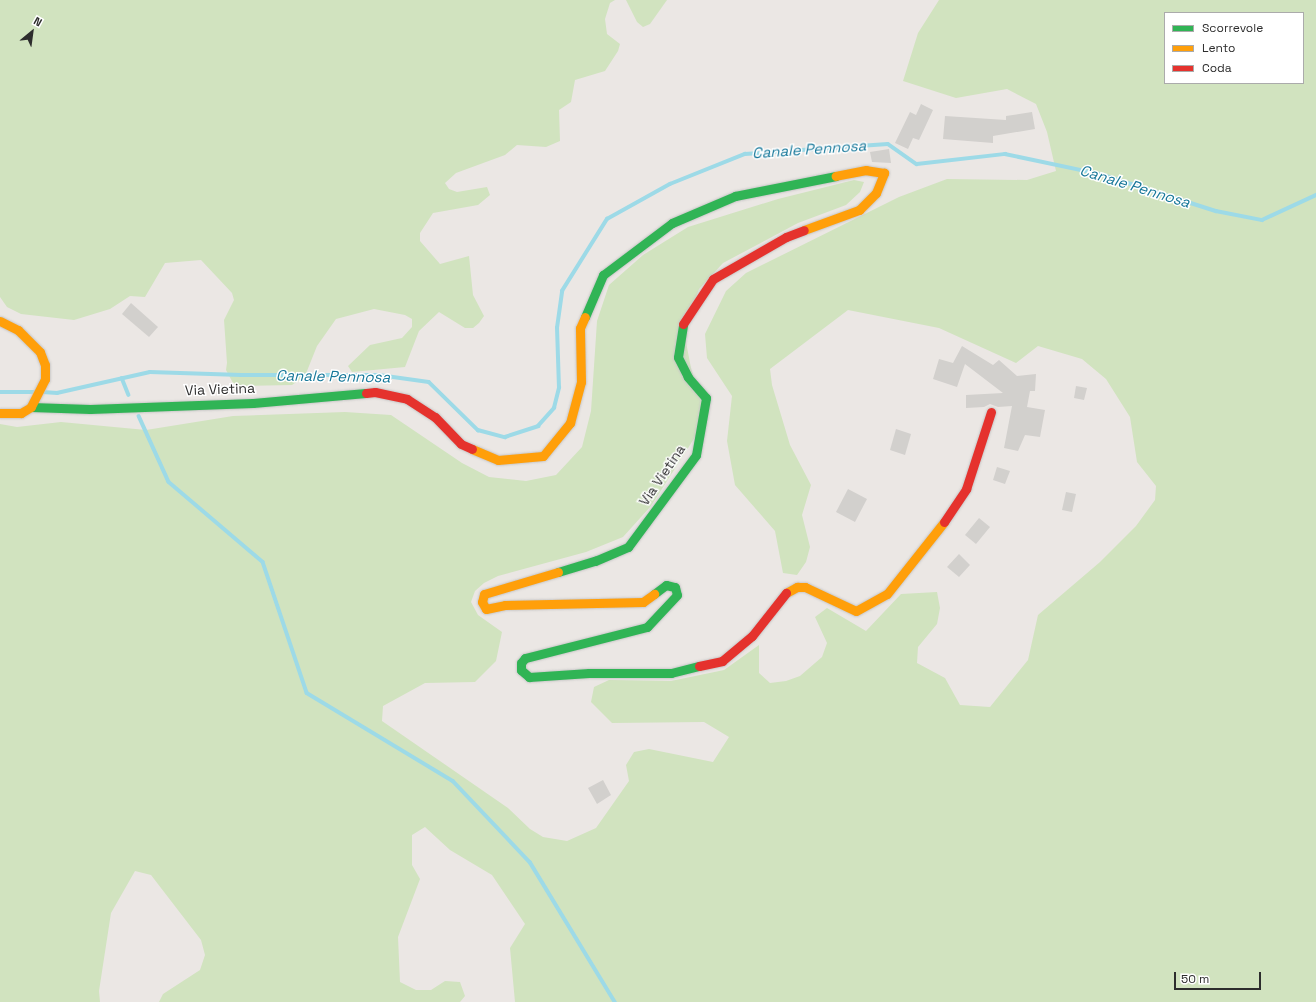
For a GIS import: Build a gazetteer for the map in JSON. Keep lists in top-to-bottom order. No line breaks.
{"streets":{"street":["Via Vietina"]},"water":["Canale Pennosa"],"legend":["Scorrevole","Lento","Coda"],"scale_bar":"50 m","north":"top right"}
